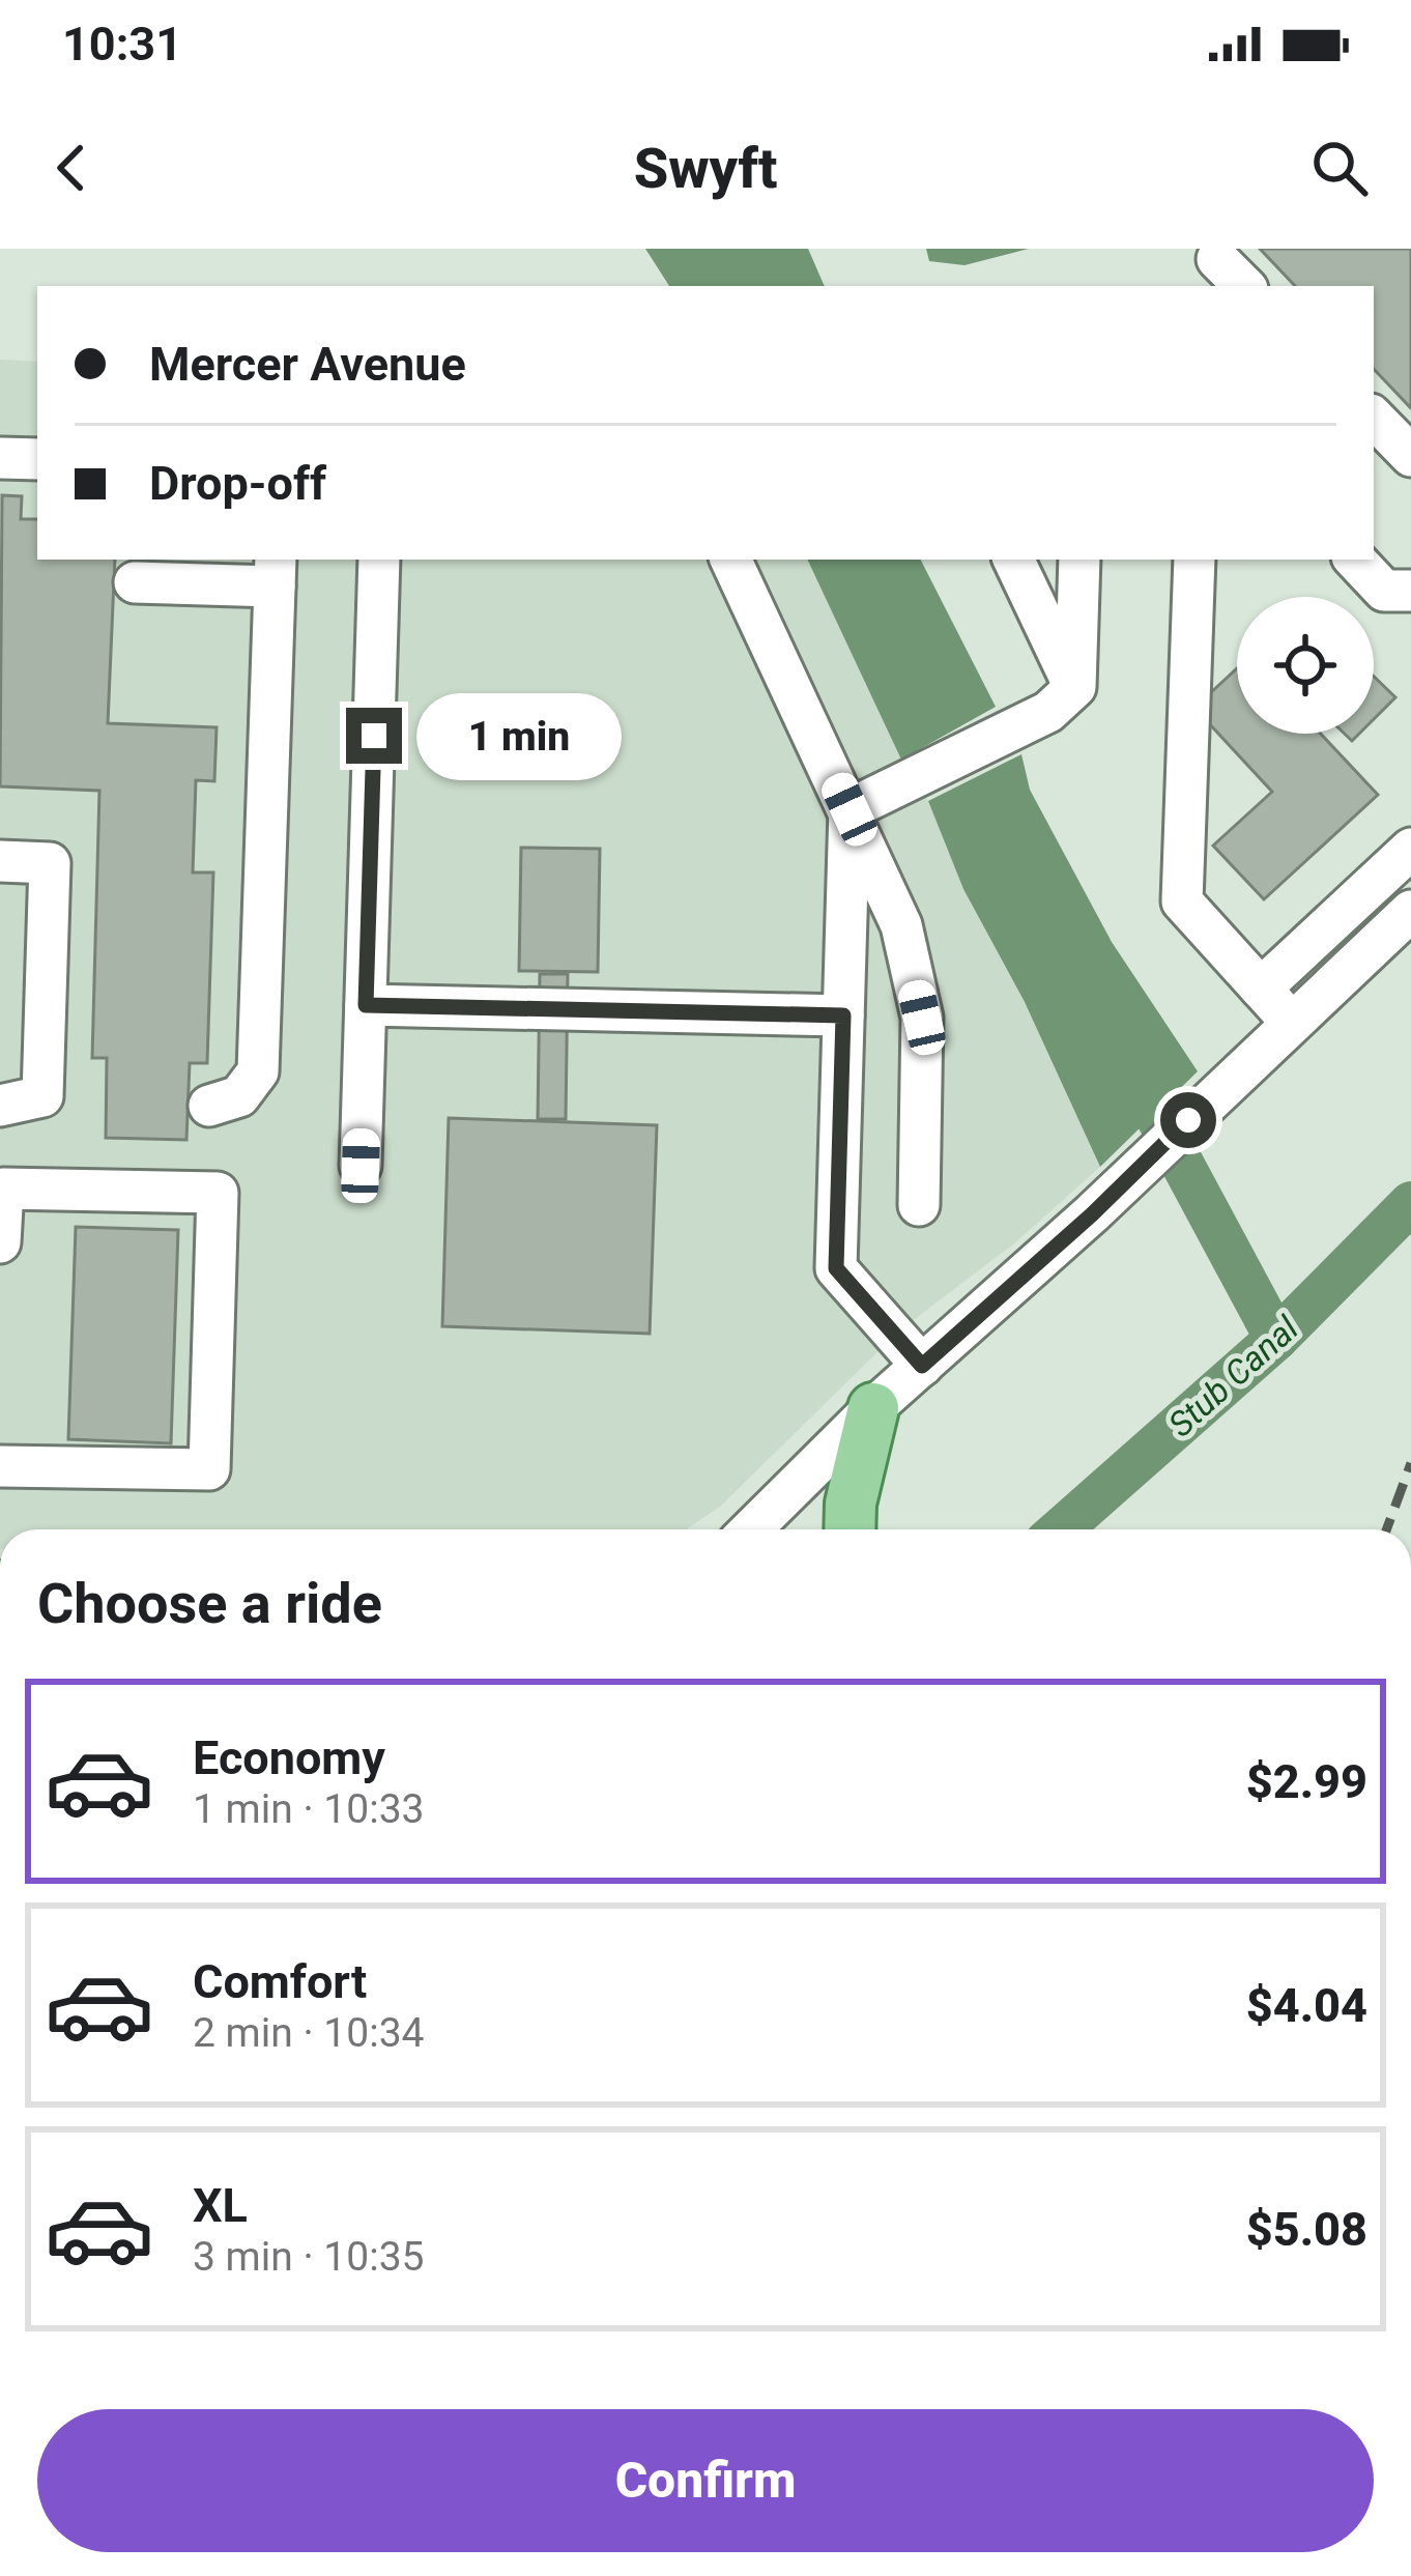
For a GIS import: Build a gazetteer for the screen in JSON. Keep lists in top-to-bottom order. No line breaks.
{"water":["Stub Canal"],"page":{"status":"10:31","header":"Swyft","banner":["Mercer Avenue","Drop-off"],"bubble":"1 min","heading":"Choose a ride","list":[{"name":"Economy","note":"1 min · 10:33","value":"$2.99"},{"name":"Comfort","note":"2 min · 10:34","value":"$4.04"},{"name":"XL","note":"3 min · 10:35","value":"$5.08"}],"buttons":"Confirm"}}
